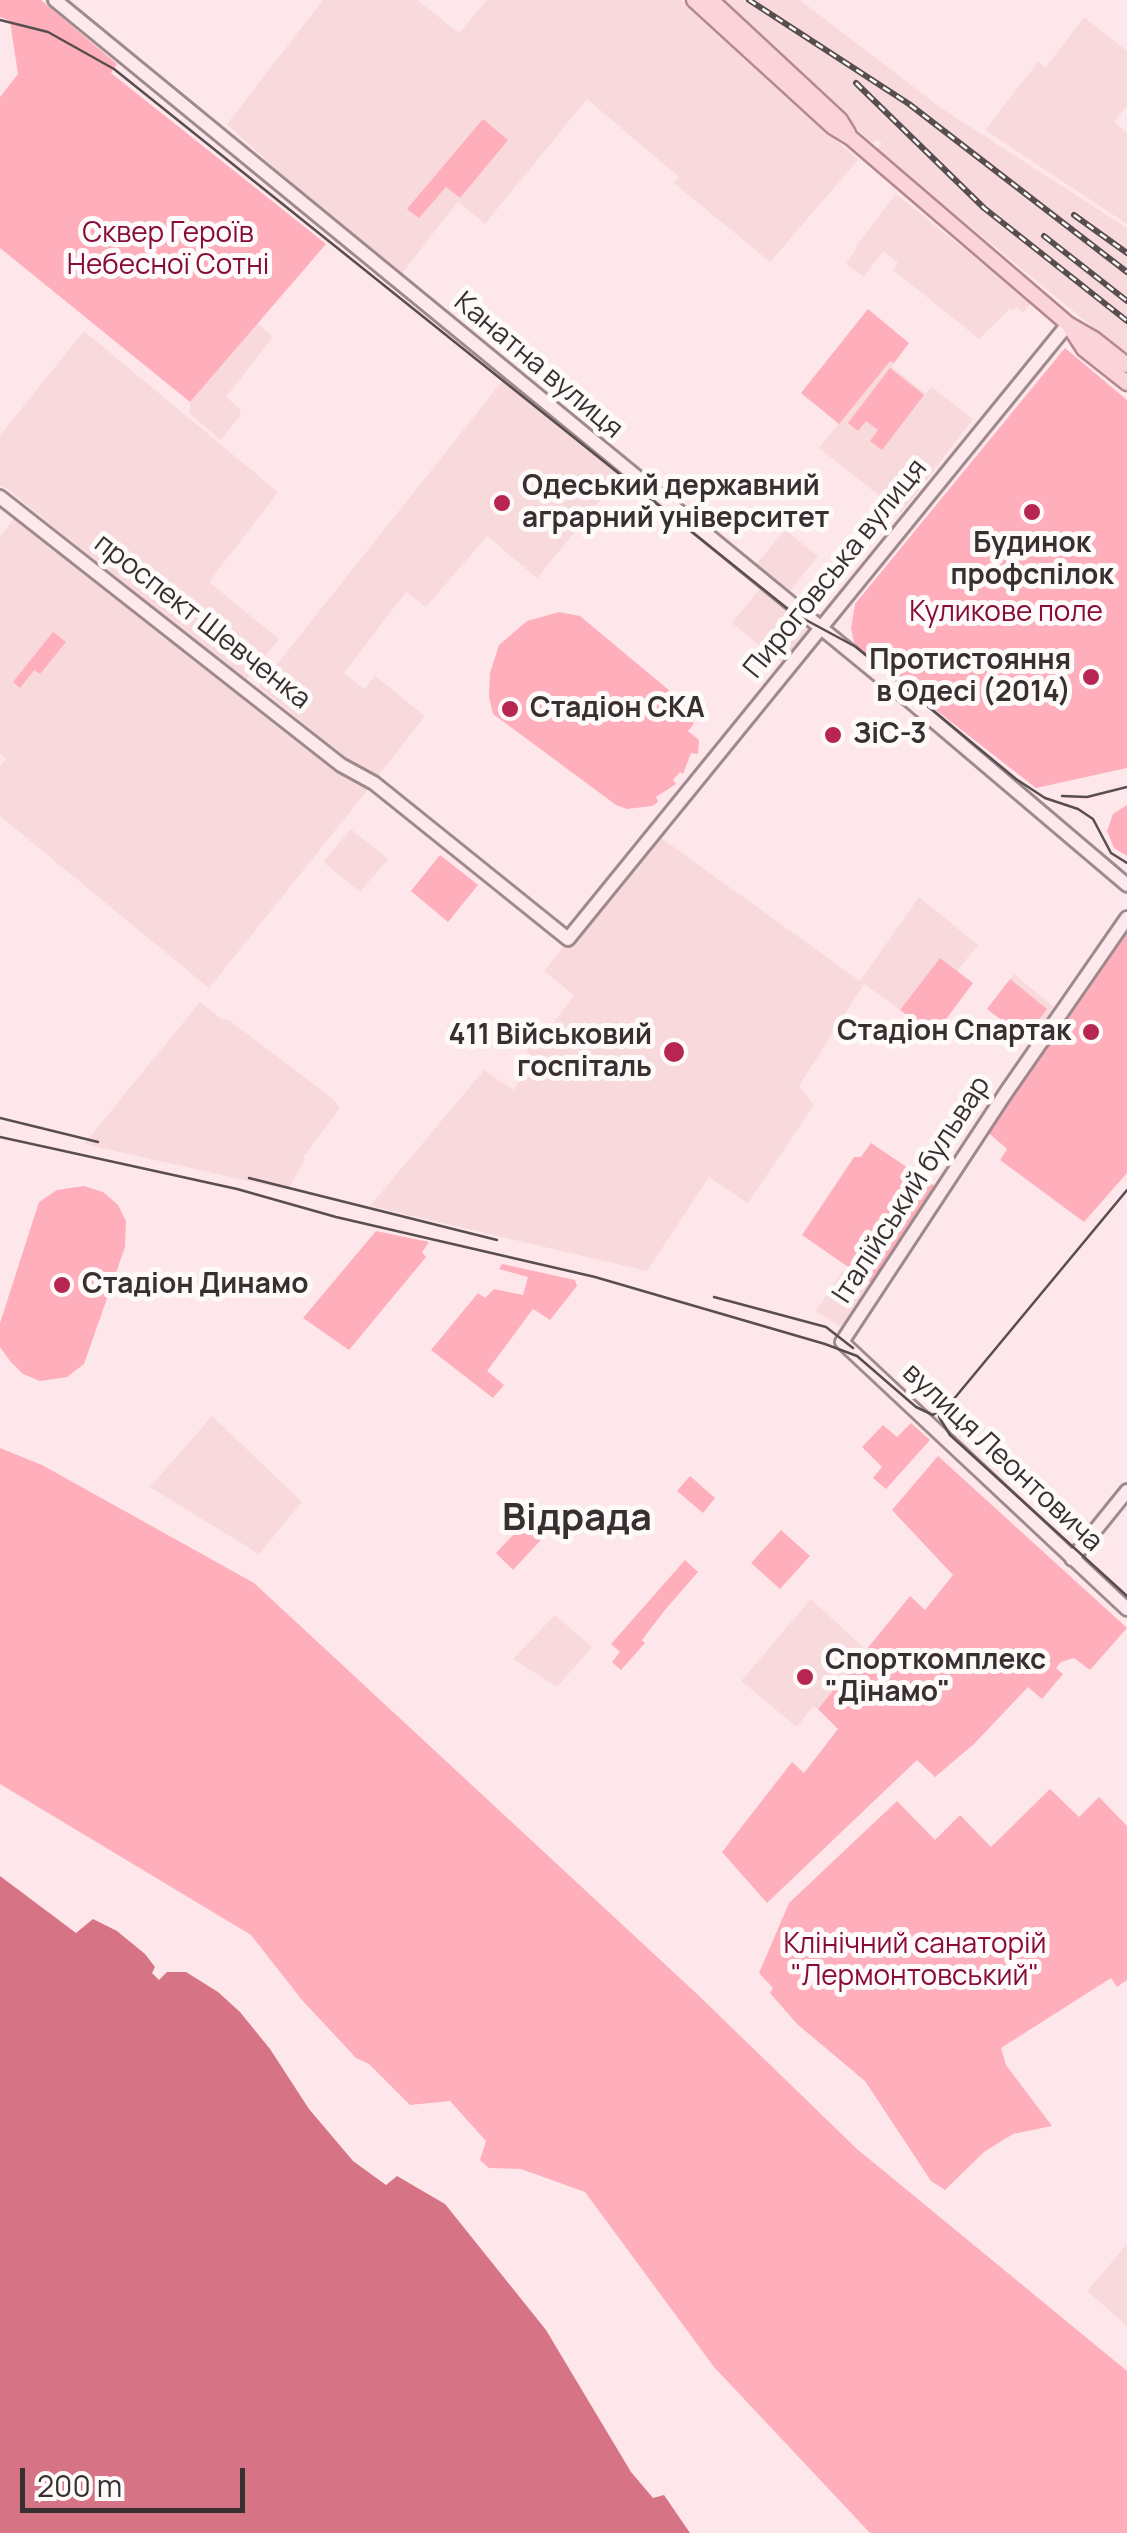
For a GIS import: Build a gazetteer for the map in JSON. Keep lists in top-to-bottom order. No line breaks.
{"streets":{"main road":["Канатна вулиця","Пироговська вулиця","проспект Шевченка","Італійський бульвар","вулиця Леонтовича"]},"crossings":[["Канатна вулиця","Пироговська вулиця"],["Пироговська вулиця","проспект Шевченка"],["Італійський бульвар","вулиця Леонтовича"]],"districts":["Відрада"],"parks":["Сквер Героїв Небесної Сотні","Куликове поле","Клінічний санаторій \"Лермонтовський\""],"places":["Одеський державний аграрний університет","Будинок профспілок","Протистояння в Одесі (2014)","Стадіон СКА","ЗіС-3","Стадіон Спартак","411 Військовий госпіталь","Стадіон Динамо","Спорткомплекс \"Дінамо\""],"scale_bar":"200 m"}
